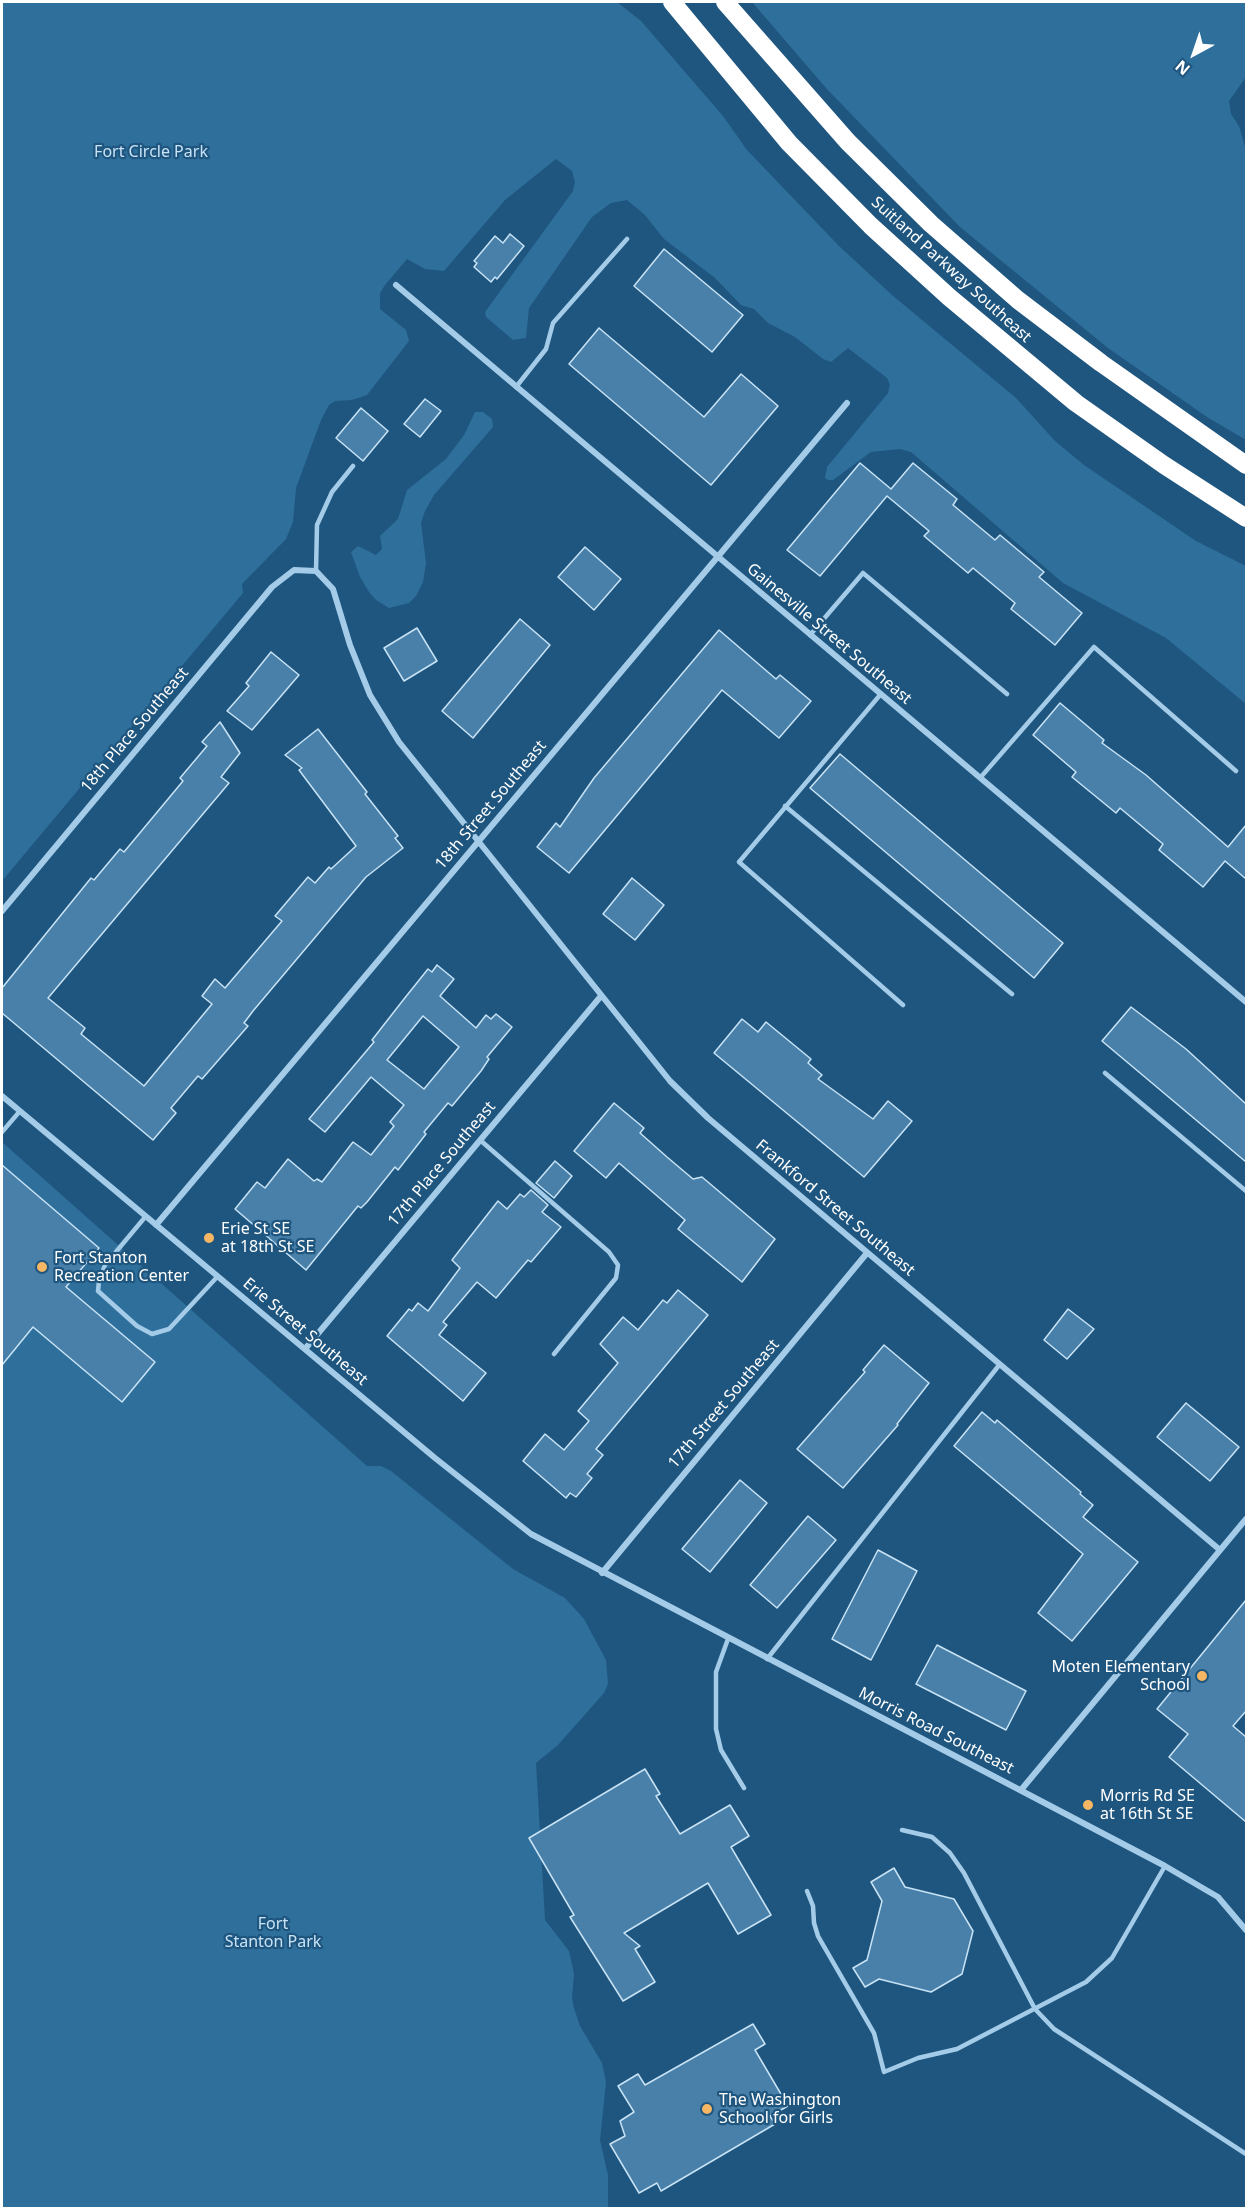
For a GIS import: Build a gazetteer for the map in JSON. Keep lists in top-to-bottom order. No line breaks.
{"streets":{"highway":["Suitland Parkway Southeast"],"street":["Gainesville Street Southeast","18th Place Southeast","18th Street Southeast","17th Place Southeast","Frankford Street Southeast","Erie Street Southeast","17th Street Southeast","Morris Road Southeast"]},"crossings":[["Gainesville Street Southeast","18th Street Southeast"],["18th Street Southeast","Frankford Street Southeast"],["18th Street Southeast","Erie Street Southeast"],["17th Place Southeast","Frankford Street Southeast"],["17th Place Southeast","Erie Street Southeast"],["Frankford Street Southeast","17th Street Southeast"],["Erie Street Southeast","17th Street Southeast"],["Erie Street Southeast","Morris Road Southeast"],["17th Street Southeast","Morris Road Southeast"]],"parks":["Fort Circle Park","Fort Stanton Park"],"places":["Erie St SE at 18th St SE","Fort Stanton Recreation Center","Moten Elementary School","Morris Rd SE at 16th St SE","The Washington School for Girls"],"north":"bottom left"}
